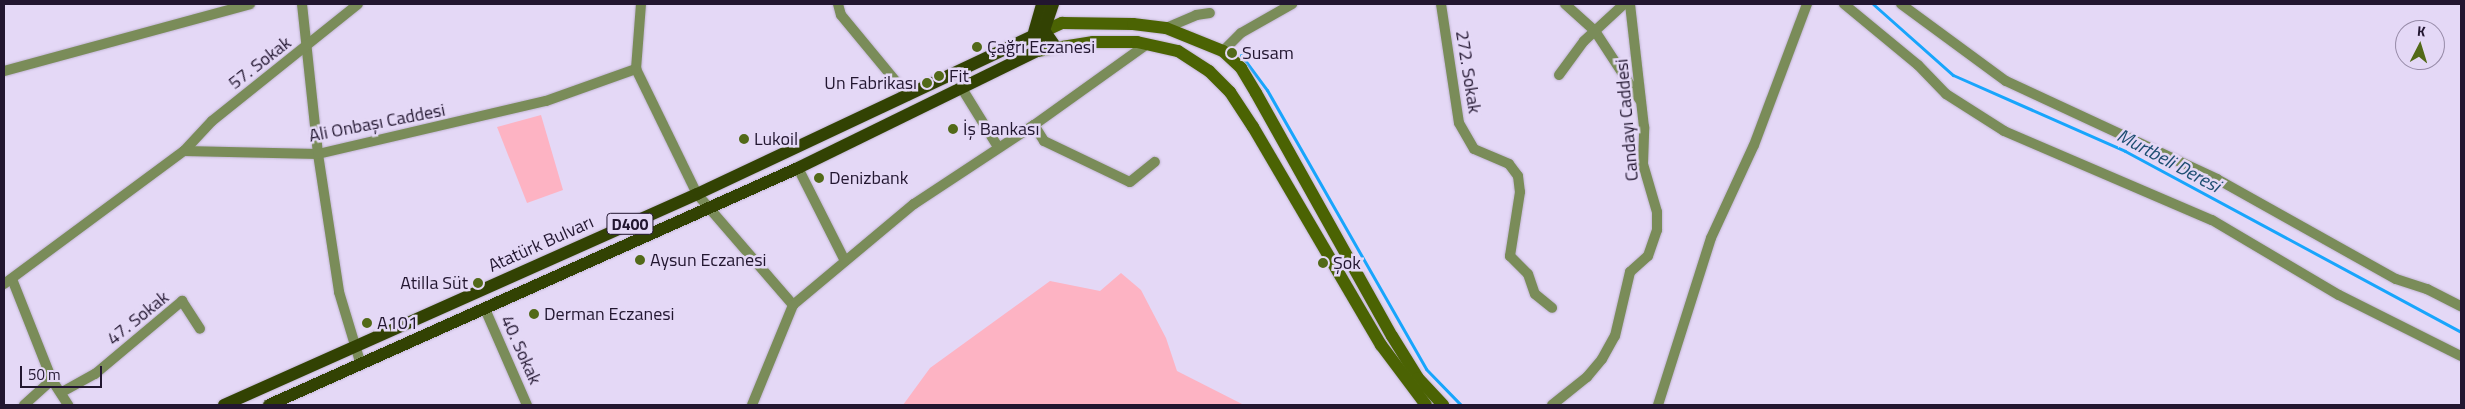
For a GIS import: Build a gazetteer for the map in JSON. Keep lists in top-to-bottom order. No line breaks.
{"streets":{"main road":["D400","Atatürk Bulvarı"],"street":["57. Sokak","272. Sokak","Candayı Caddesi","Ali Onbaşı Caddesi","47. Sokak","40. Sokak"]},"crossings":[["57. Sokak","Ali Onbaşı Caddesi"],["Atatürk Bulvarı","40. Sokak"]],"water":["Murtbeli Deresi"],"places":["Çağrı Eczanesi","Susam","Fit","Un Fabrikası","İş Bankası","Lukoil","Denizbank","Aysun Eczanesi","Şok","Atilla Süt","Derman Eczanesi","A101"],"scale_bar":"50 m","north":"top"}
